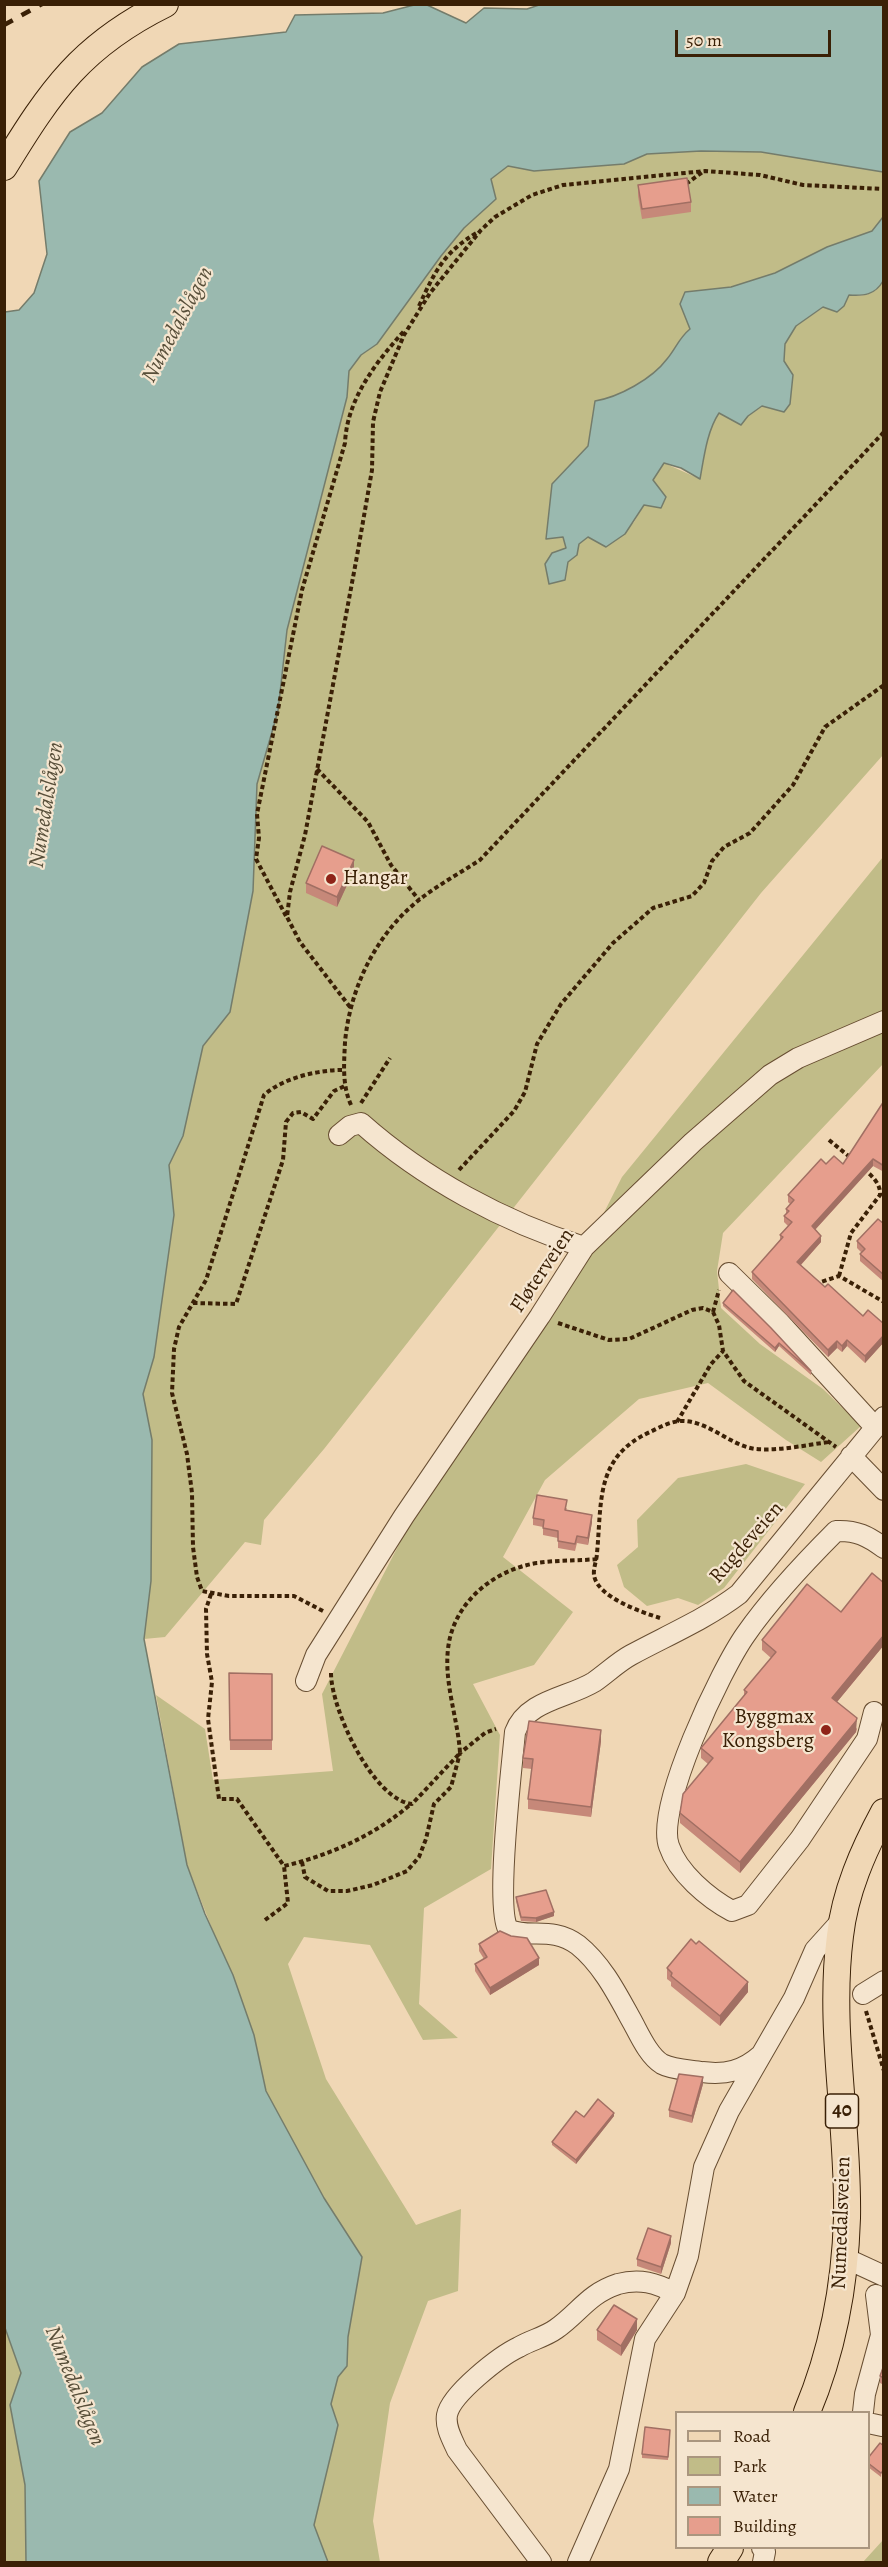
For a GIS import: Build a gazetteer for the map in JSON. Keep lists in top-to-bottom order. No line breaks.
{"streets":{"main road":["40","Numedalsveien"],"street":["Fløterveien","Rugdeveien"]},"crossings":[["Rugdeveien","Numedalsveien"]],"water":["Numedalslågen"],"places":["Hangar","Byggmax Kongsberg"],"legend":["Road","Park","Water","Building"],"scale_bar":"50 m"}
